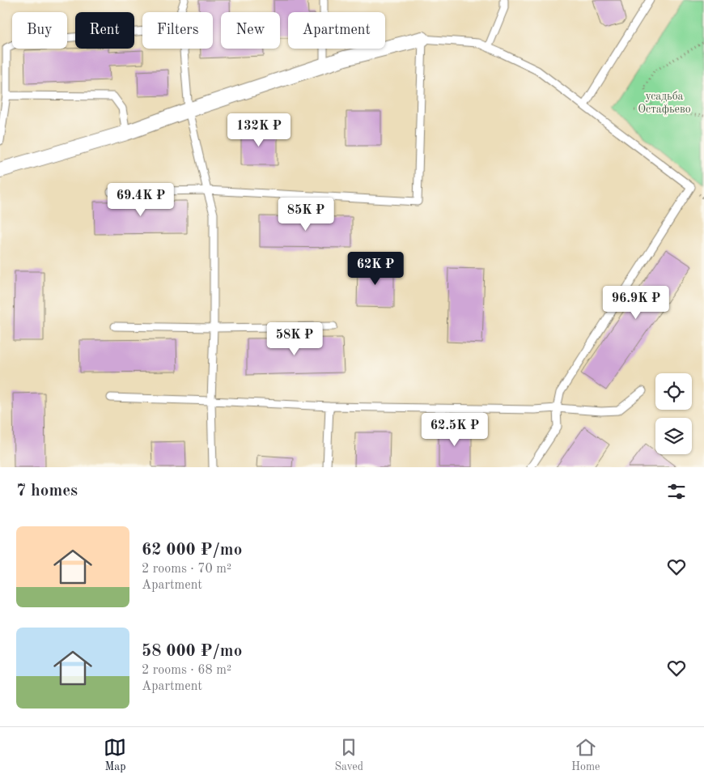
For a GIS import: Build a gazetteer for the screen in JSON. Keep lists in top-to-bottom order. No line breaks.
{"parks":["усадьба Остафьево"],"page":{"chip":["Buy","Rent","Filters","New","Apartment"],"price":["132K ₽","69.4K ₽","85K ₽","62K ₽","96.9K ₽","58K ₽","62.5K ₽"],"heading":"7 homes","list":[{"name":"62 000 ₽/mo","note":"2 rooms · 70 m² · Apartment"},{"name":"58 000 ₽/mo","note":"2 rooms · 68 m² · Apartment"}],"tabs":["Map","Saved","Home"]}}
